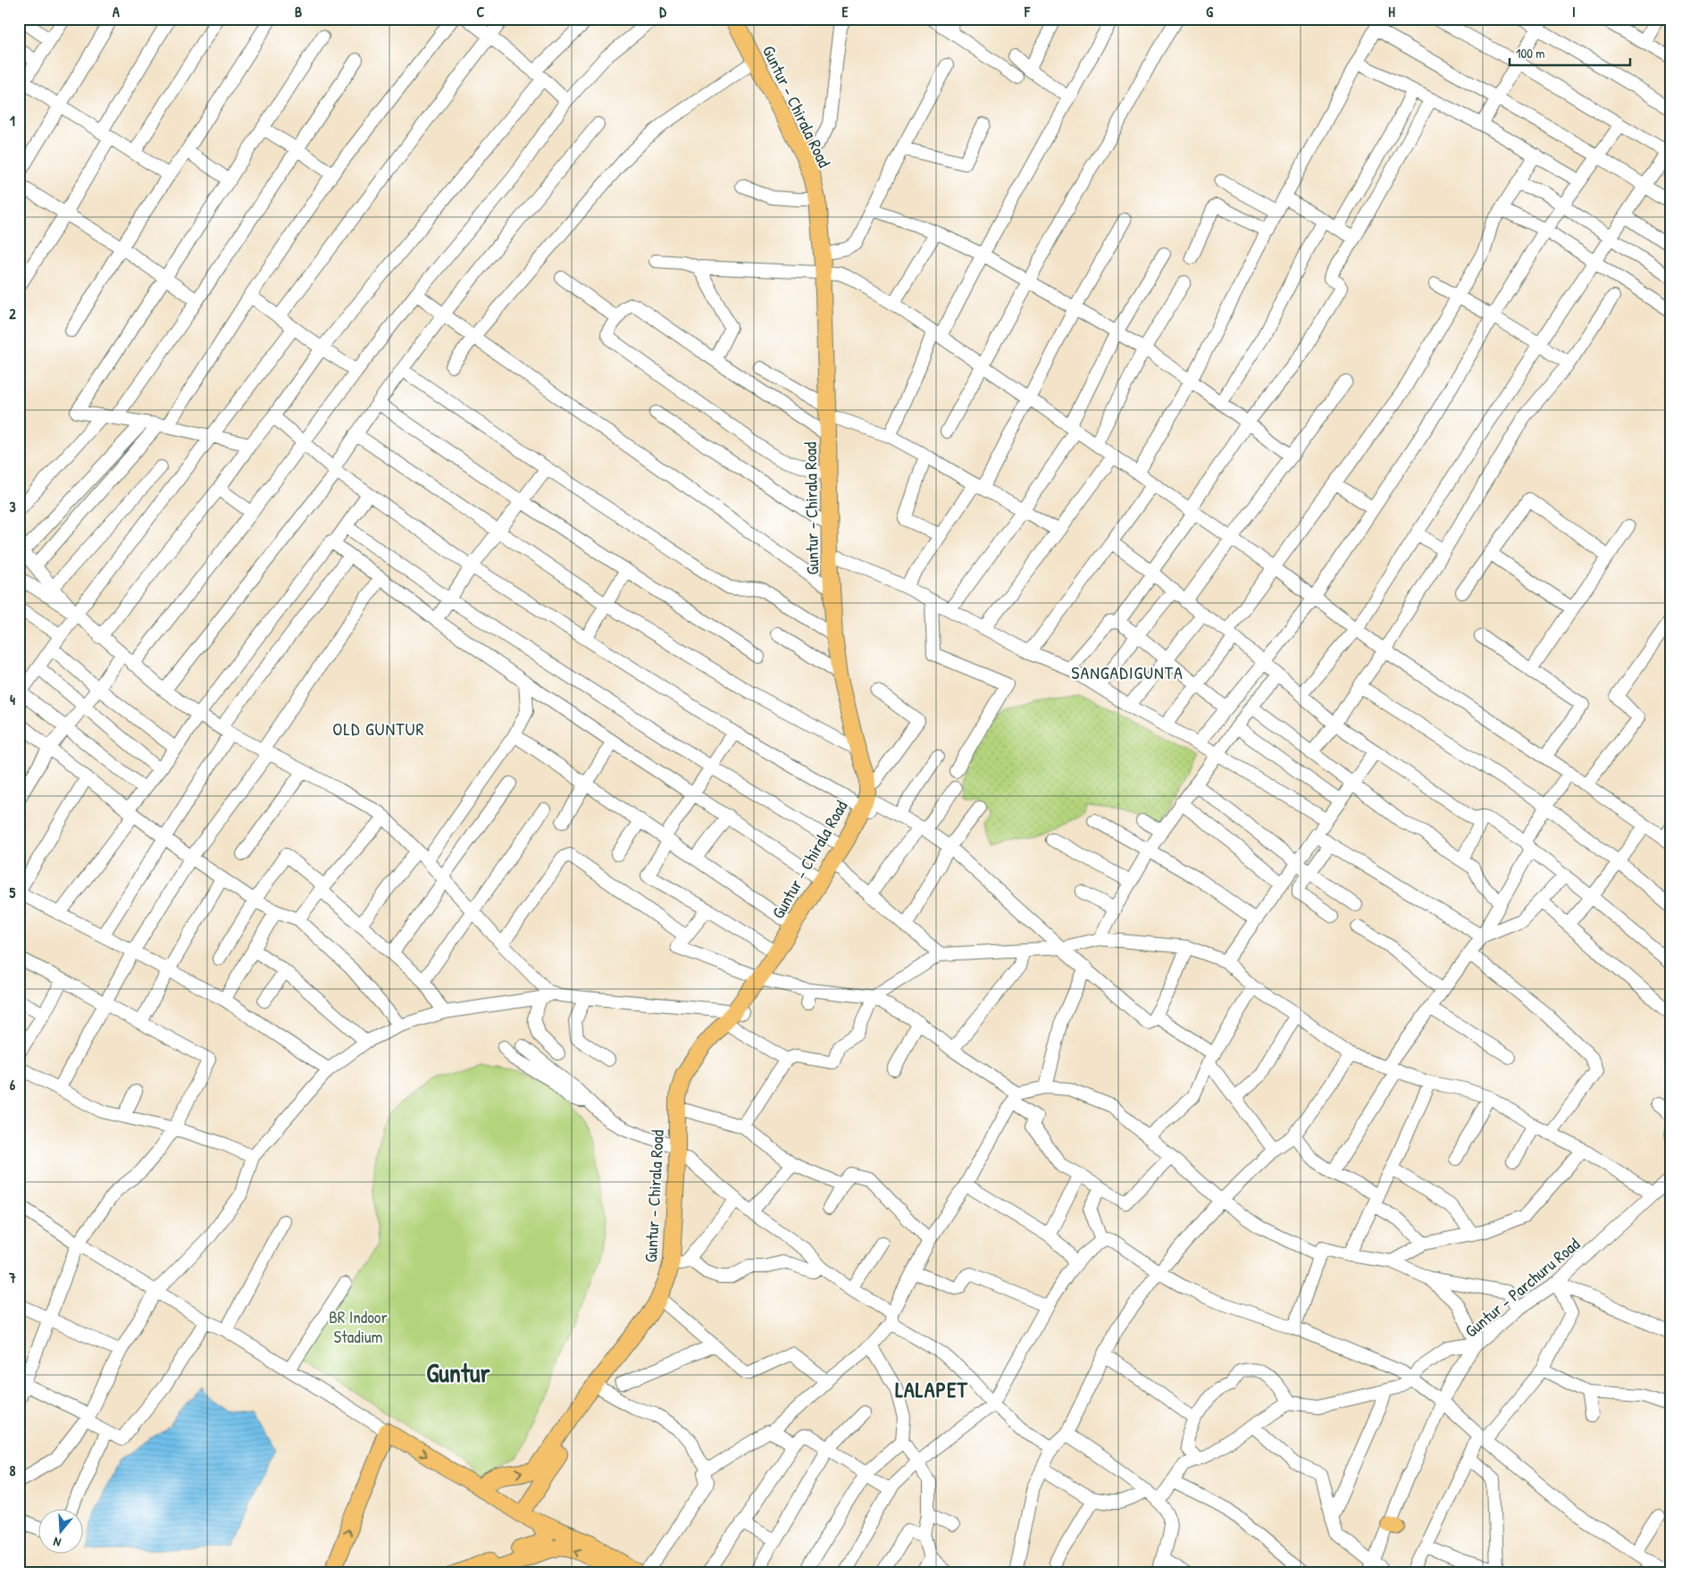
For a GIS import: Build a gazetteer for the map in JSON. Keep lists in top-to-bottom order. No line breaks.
{"streets":{"main road":["Guntur - Chirala Road"],"street":["Guntur - Parchuru Road"]},"districts":["SANGADIGUNTA","OLD GUNTUR","Guntur","LALAPET"],"parks":["BR Indoor Stadium"],"scale_bar":"100 m","north":"bottom","grid":{"columns":["A","B","C","D","E","F","G","H","I"],"rows":["1","2","3","4","5","6","7","8"]}}
